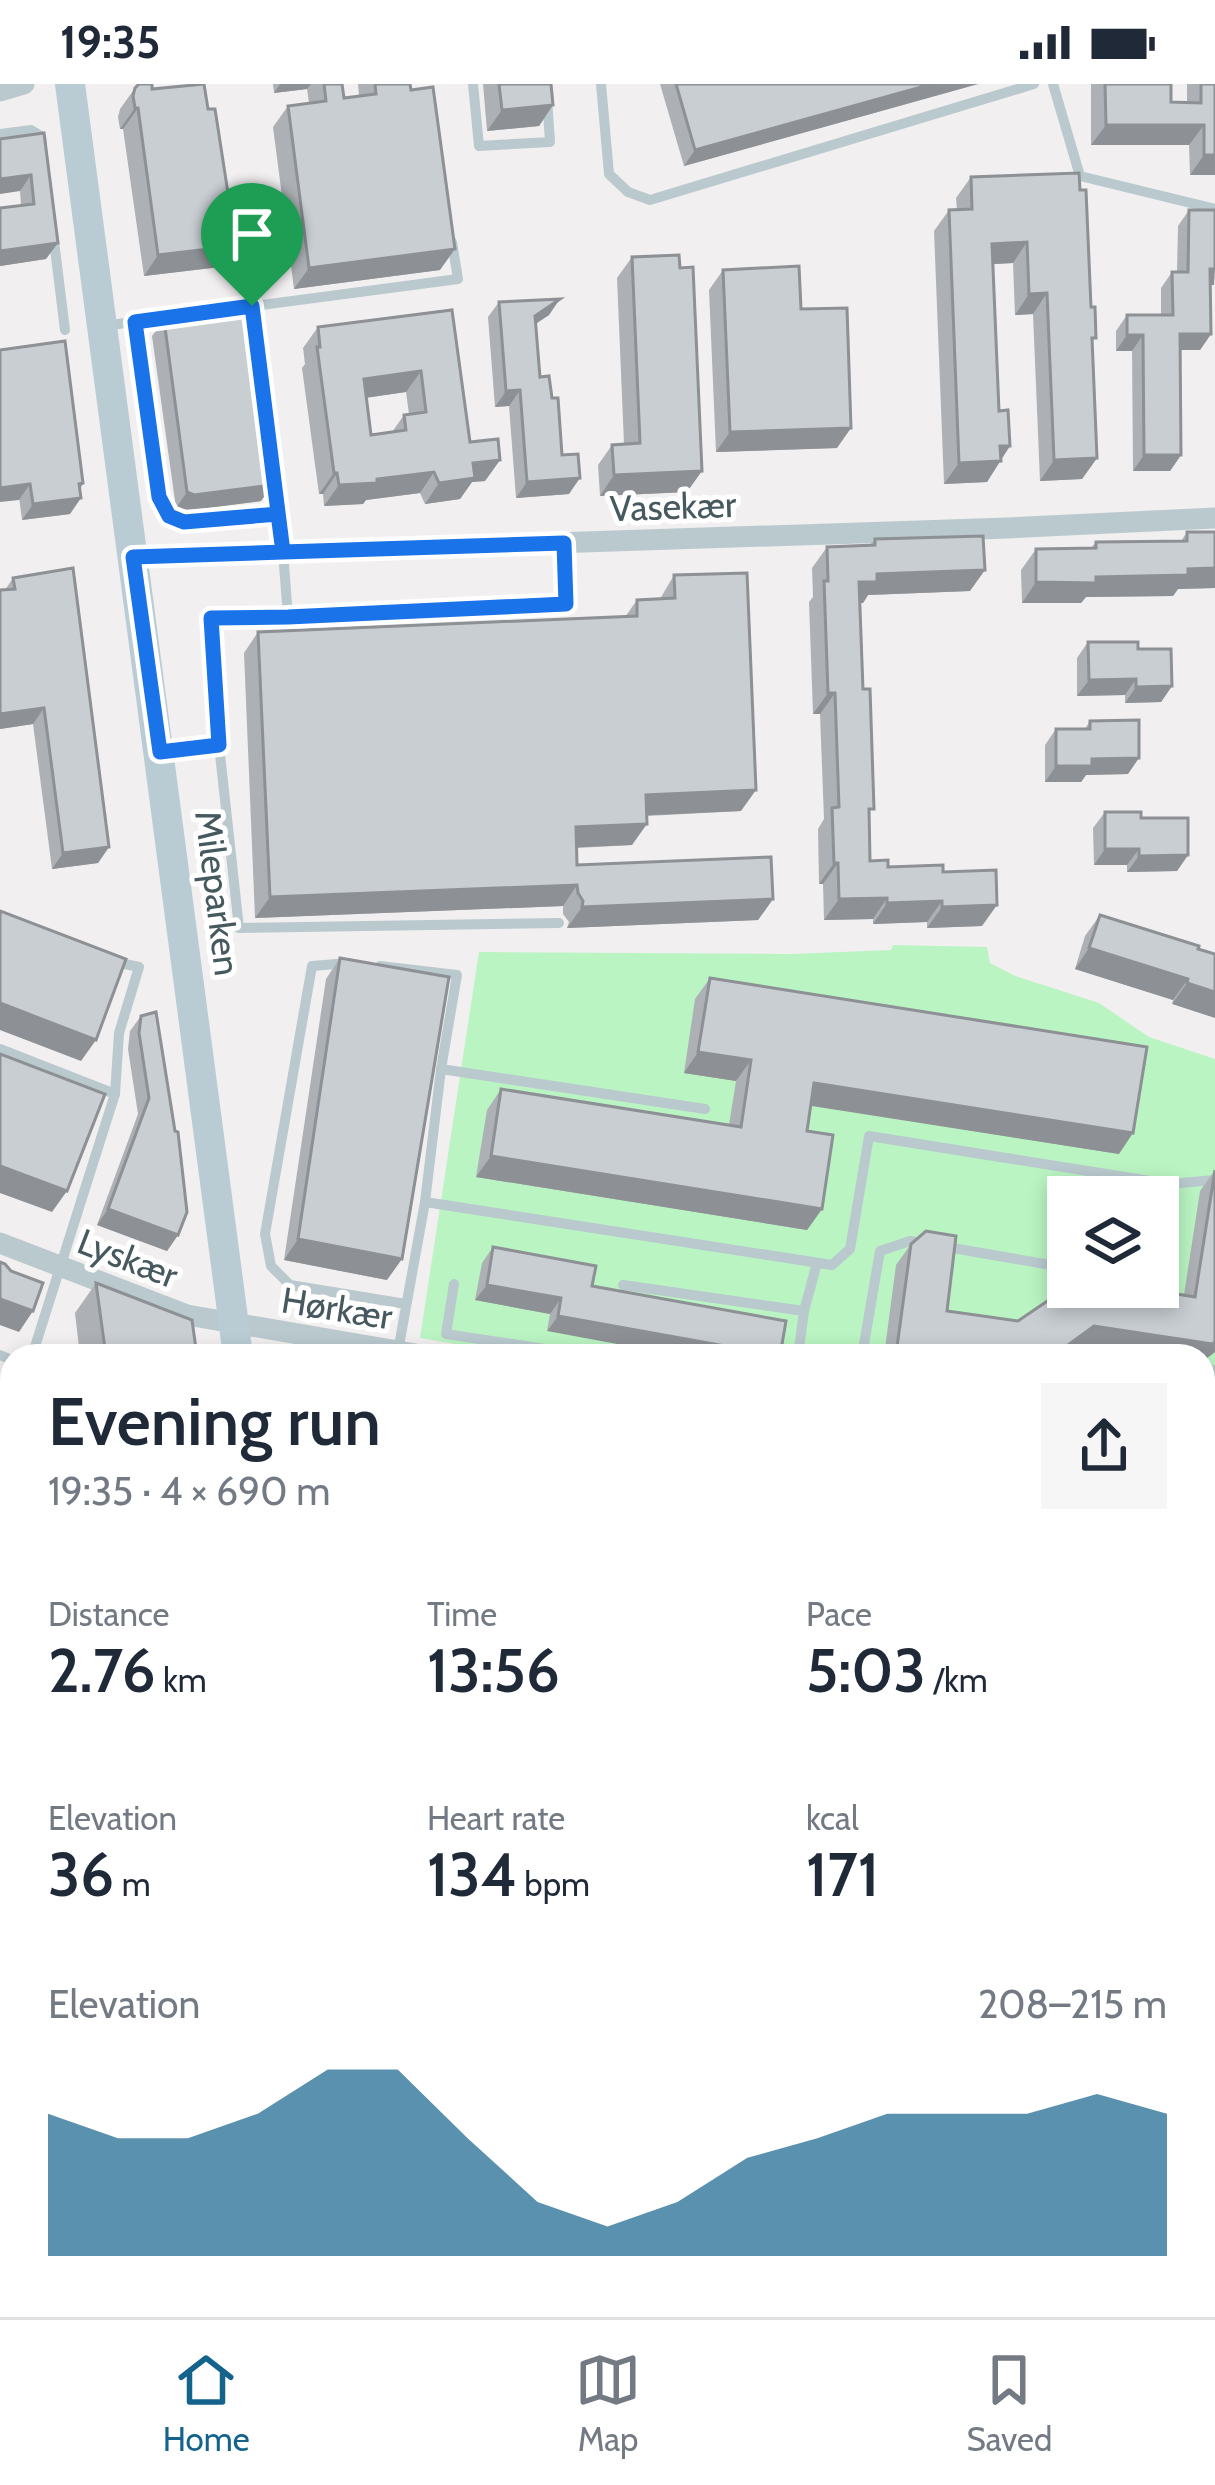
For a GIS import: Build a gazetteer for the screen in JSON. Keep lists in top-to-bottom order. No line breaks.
{"streets":{"street":["Vasekær","Mileparken","Lyskær","Hørkær"]},"crossings":[["Vasekær","Mileparken"],["Mileparken","Lyskær"],["Mileparken","Hørkær"],["Lyskær","Hørkær"]],"page":{"status":"19:35","heading":["Evening run","19:35 · 4 × 690 m"],"stats":[["Distance","2.76 km"],["Time","13:56"],["Pace","5:03 /km"],["Elevation","36 m"],["Heart rate","134 bpm"],["kcal","171"]],"chart":["Elevation","208–215 m"],"tabs":["Home","Map","Saved"]}}
